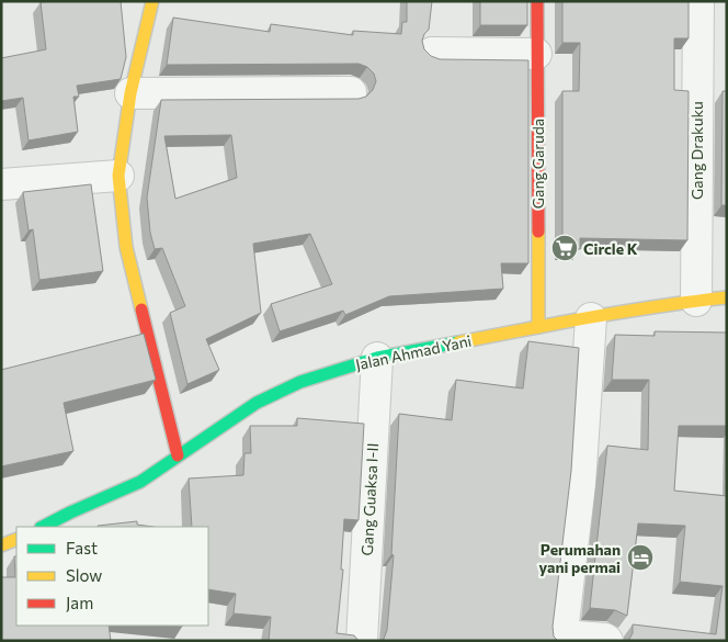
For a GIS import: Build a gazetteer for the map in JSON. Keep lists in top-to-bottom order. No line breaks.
{"streets":{"street":["Gang Drakuku","Gang Garuda","Jalan Ahmad Yani","Gang Guaksa I-II"]},"crossings":[["Gang Drakuku","Jalan Ahmad Yani"],["Gang Garuda","Jalan Ahmad Yani"],["Jalan Ahmad Yani","Gang Guaksa I-II"]],"places":{"supermarket":["Circle K"],"hotel":["Perumahan yani permai"]},"legend":["Fast","Slow","Jam"]}
